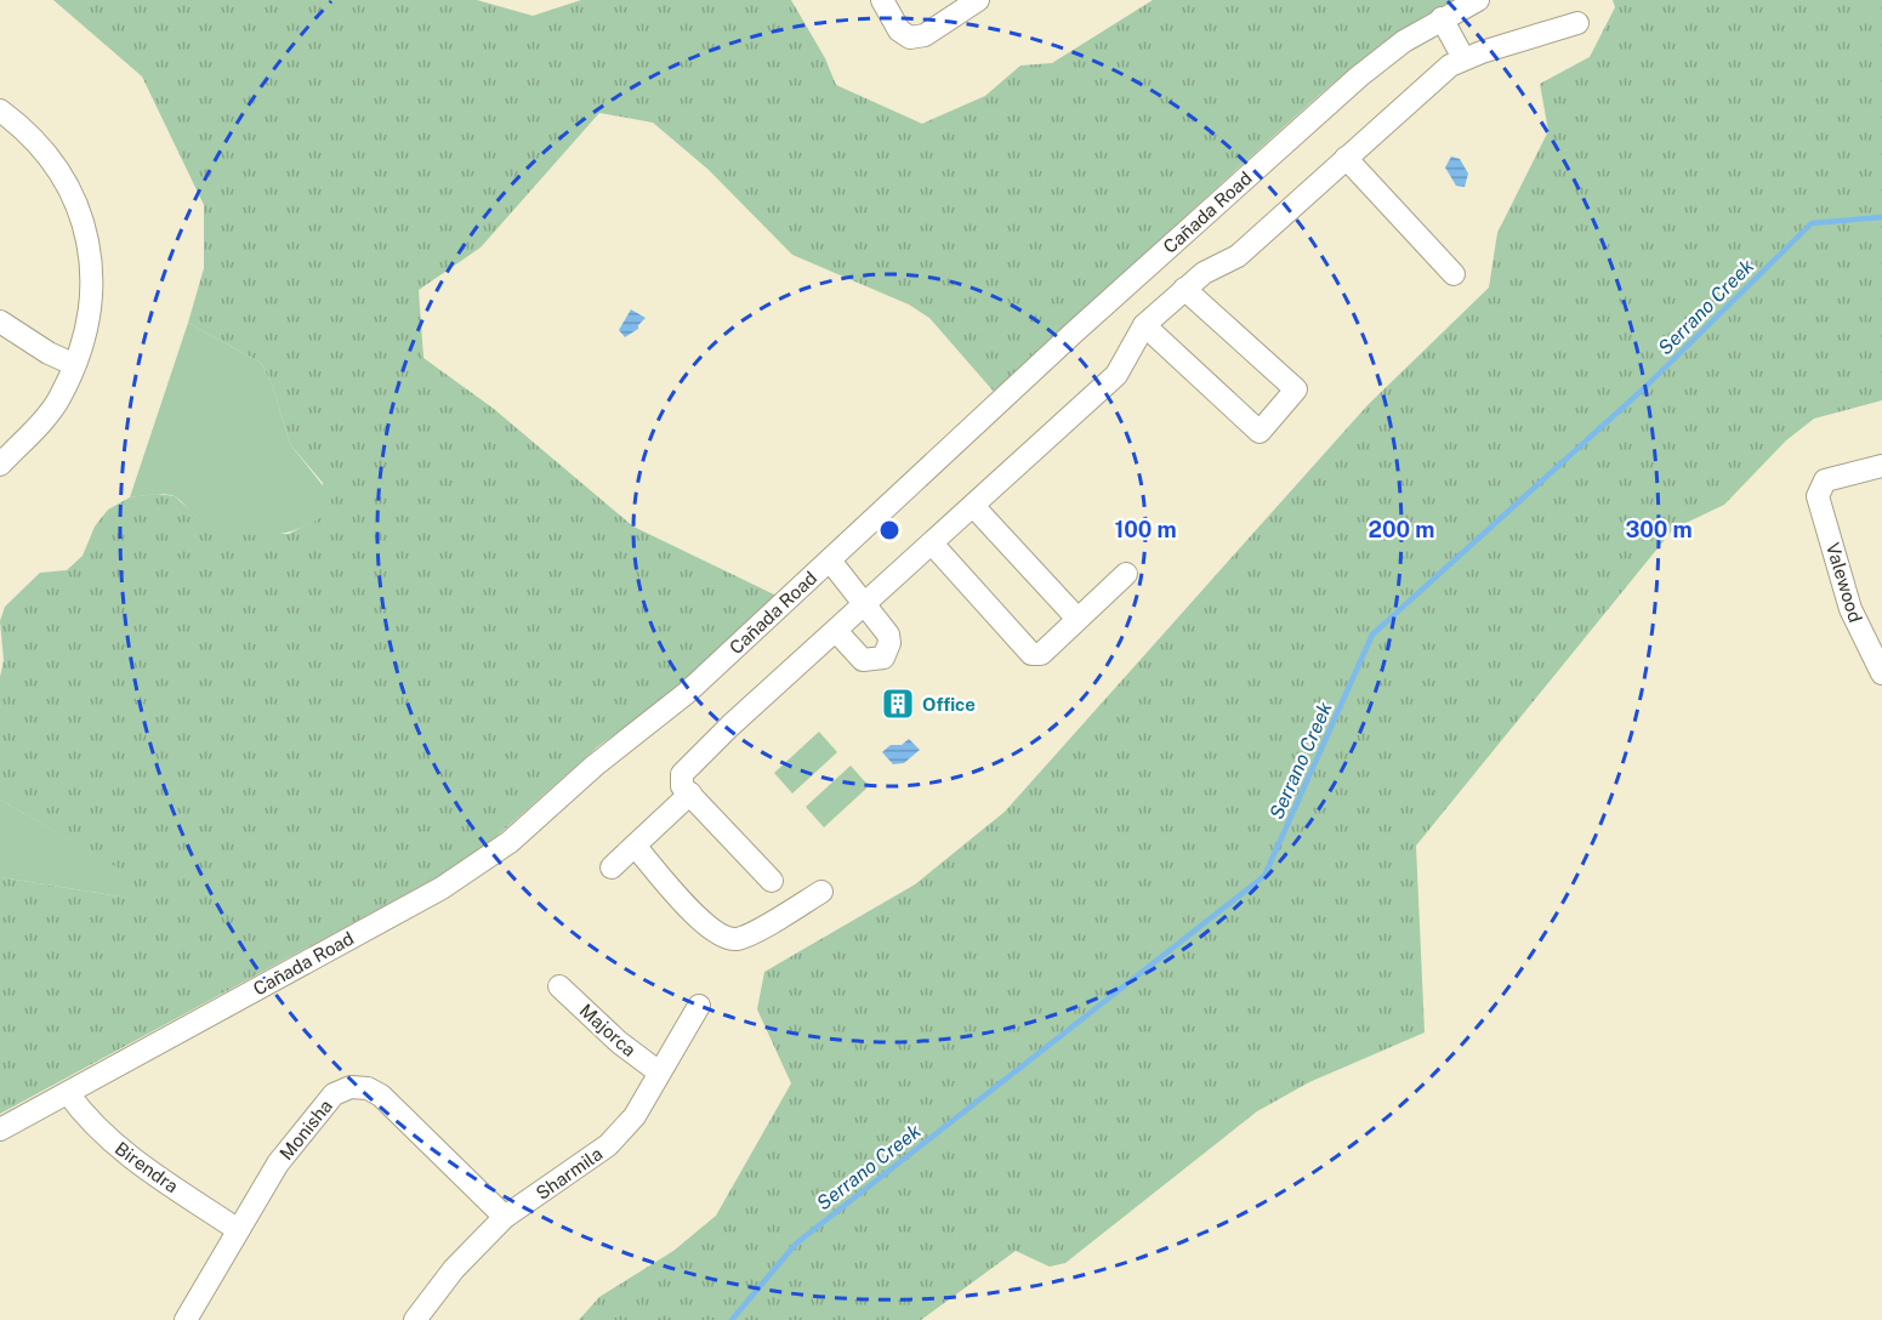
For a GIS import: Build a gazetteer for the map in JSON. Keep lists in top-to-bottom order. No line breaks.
{"streets":{"street":["Cañada Road","Valewood","Majorca","Monisha","Birendra","Sharmila"]},"crossings":[["Cañada Road","Birendra"],["Majorca","Sharmila"],["Monisha","Birendra"],["Monisha","Sharmila"]],"water":["Serrano Creek"],"places":{"building":["Office"]},"rings":["100 m","200 m","300 m"]}
